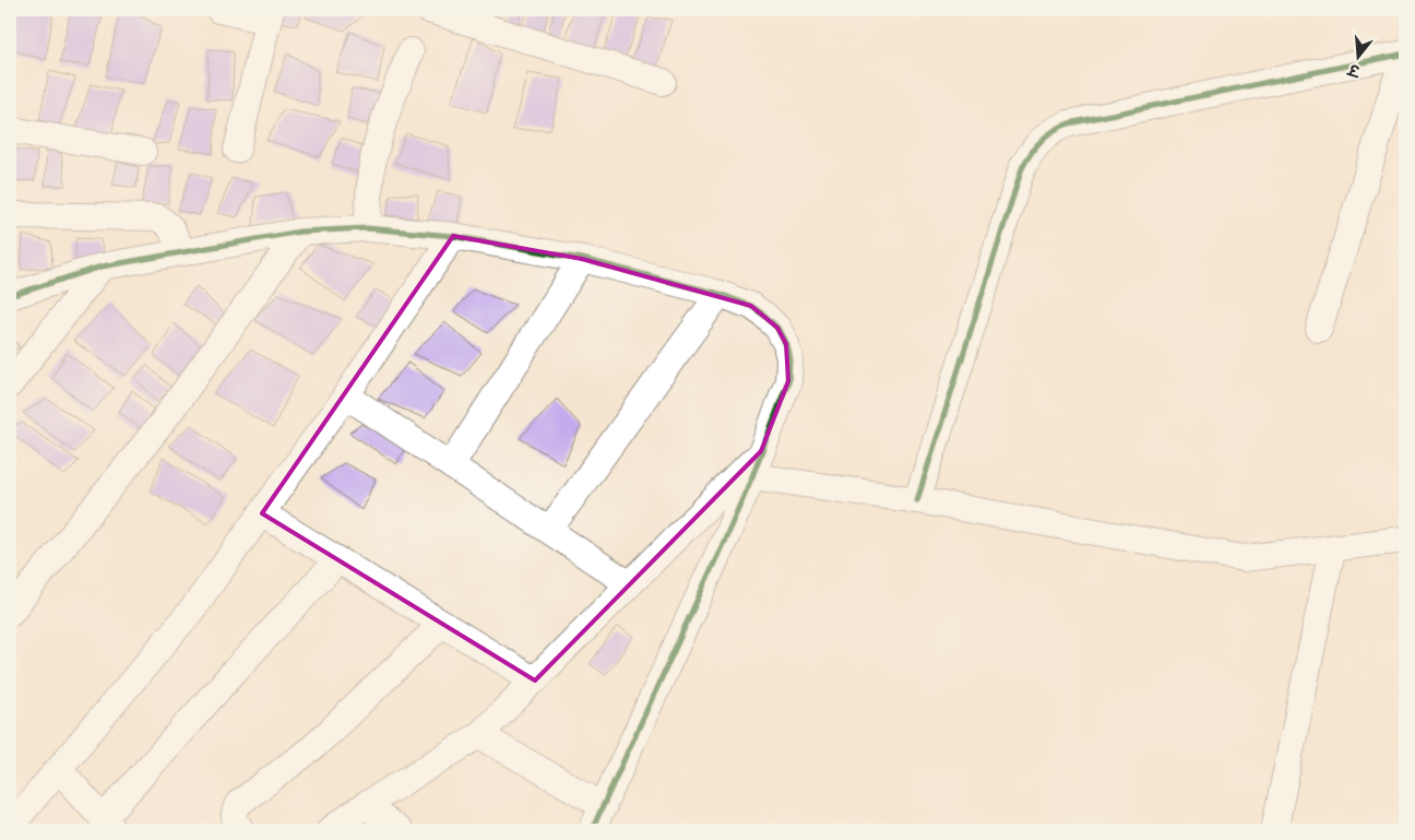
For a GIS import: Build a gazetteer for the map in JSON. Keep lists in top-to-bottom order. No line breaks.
{"north":"bottom"}
